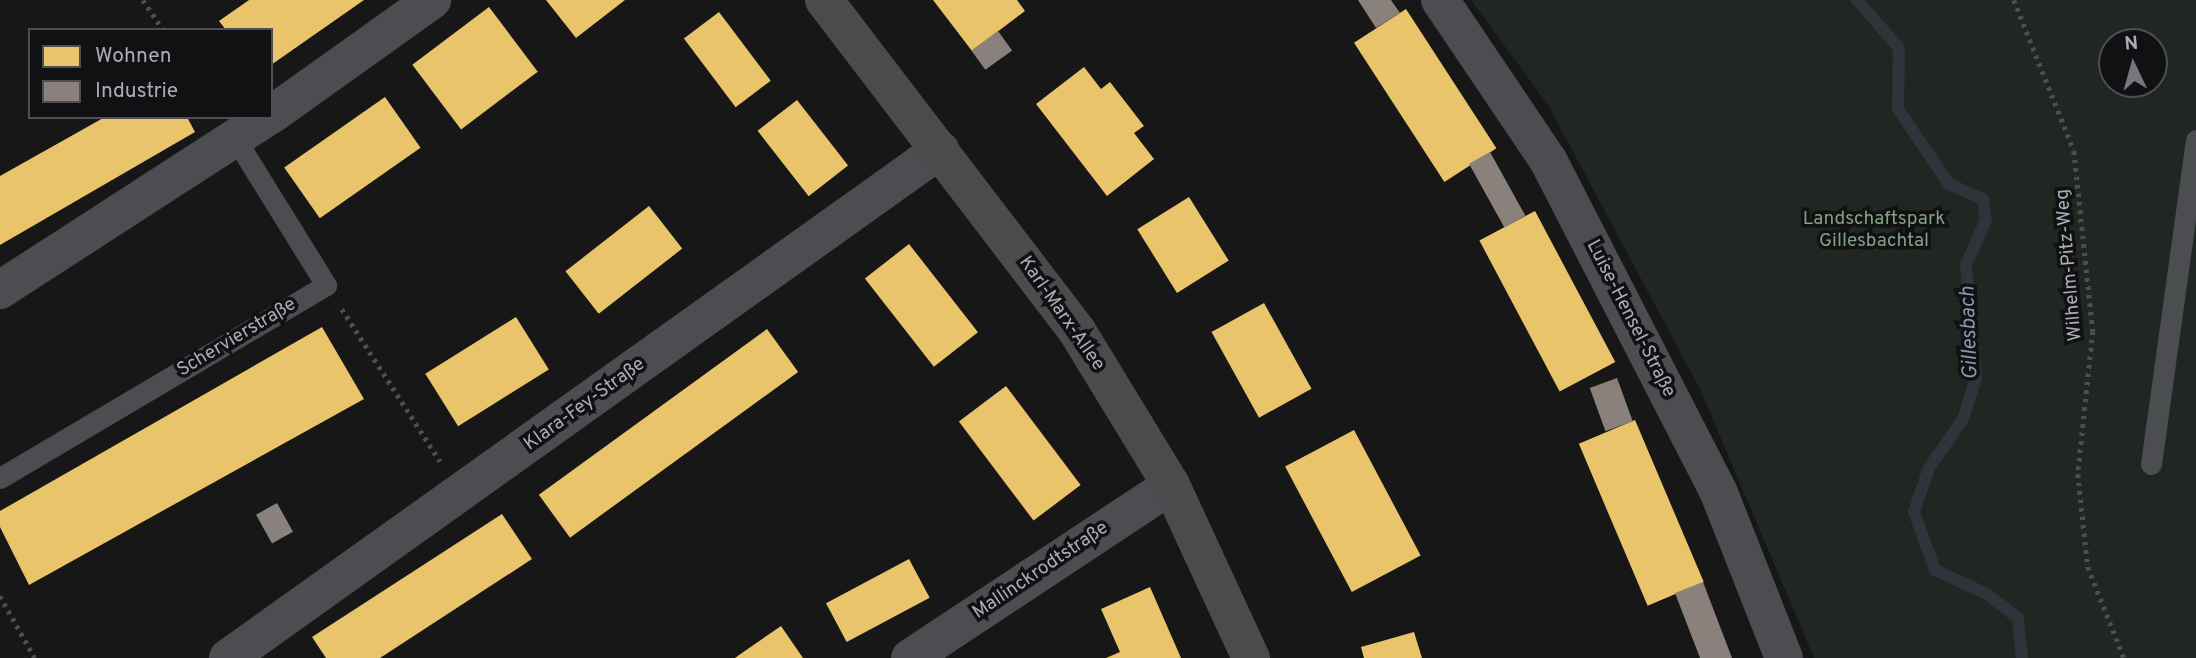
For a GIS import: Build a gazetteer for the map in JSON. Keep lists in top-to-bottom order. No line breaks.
{"streets":{"street":["Karl-Marx-Allee","Luise-Hensel-Straße","Klara-Fey-Straße","Mallinckrodtstraße"],"lane":["Schervierstraße"],"path":["Wilhelm-Pitz-Weg"]},"crossings":[["Karl-Marx-Allee","Klara-Fey-Straße"],["Karl-Marx-Allee","Mallinckrodtstraße"]],"water":["Gillesbach"],"parks":["Landschaftspark Gillesbachtal"],"legend":["Wohnen","Industrie"],"north":"top"}
